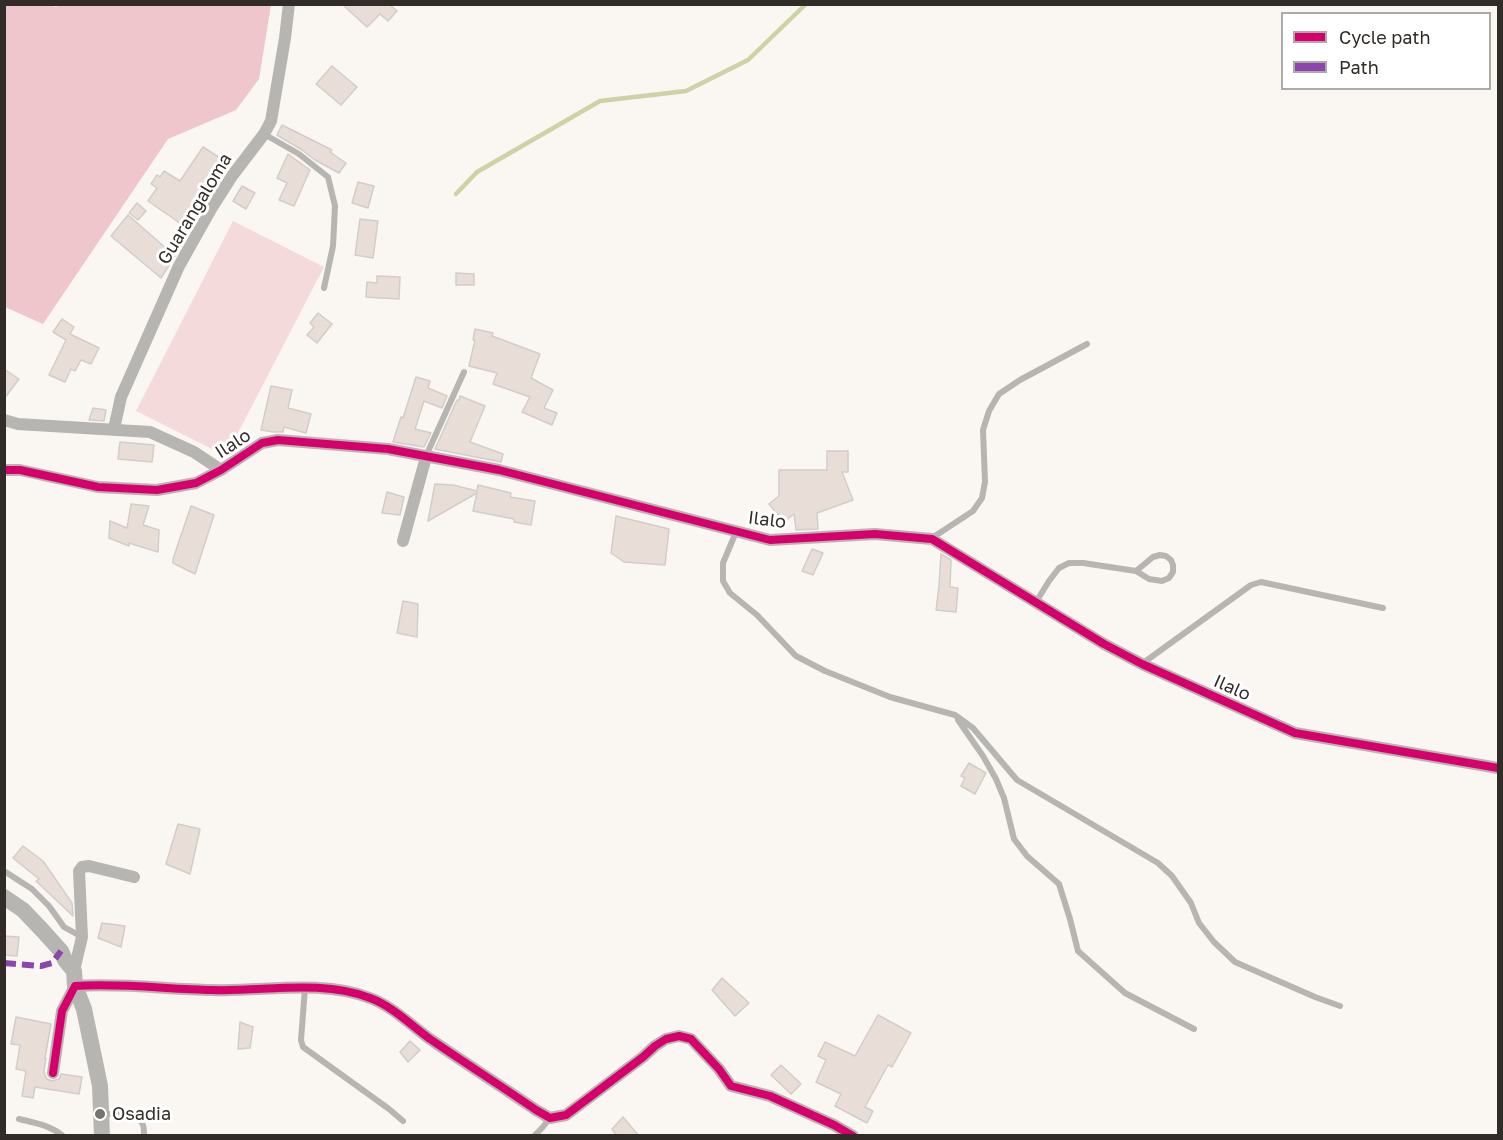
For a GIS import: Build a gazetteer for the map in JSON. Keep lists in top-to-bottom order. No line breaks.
{"streets":{"street":["Guarangaloma","Ilalo"]},"places":["Osadia"],"legend":["Cycle path","Path"]}
